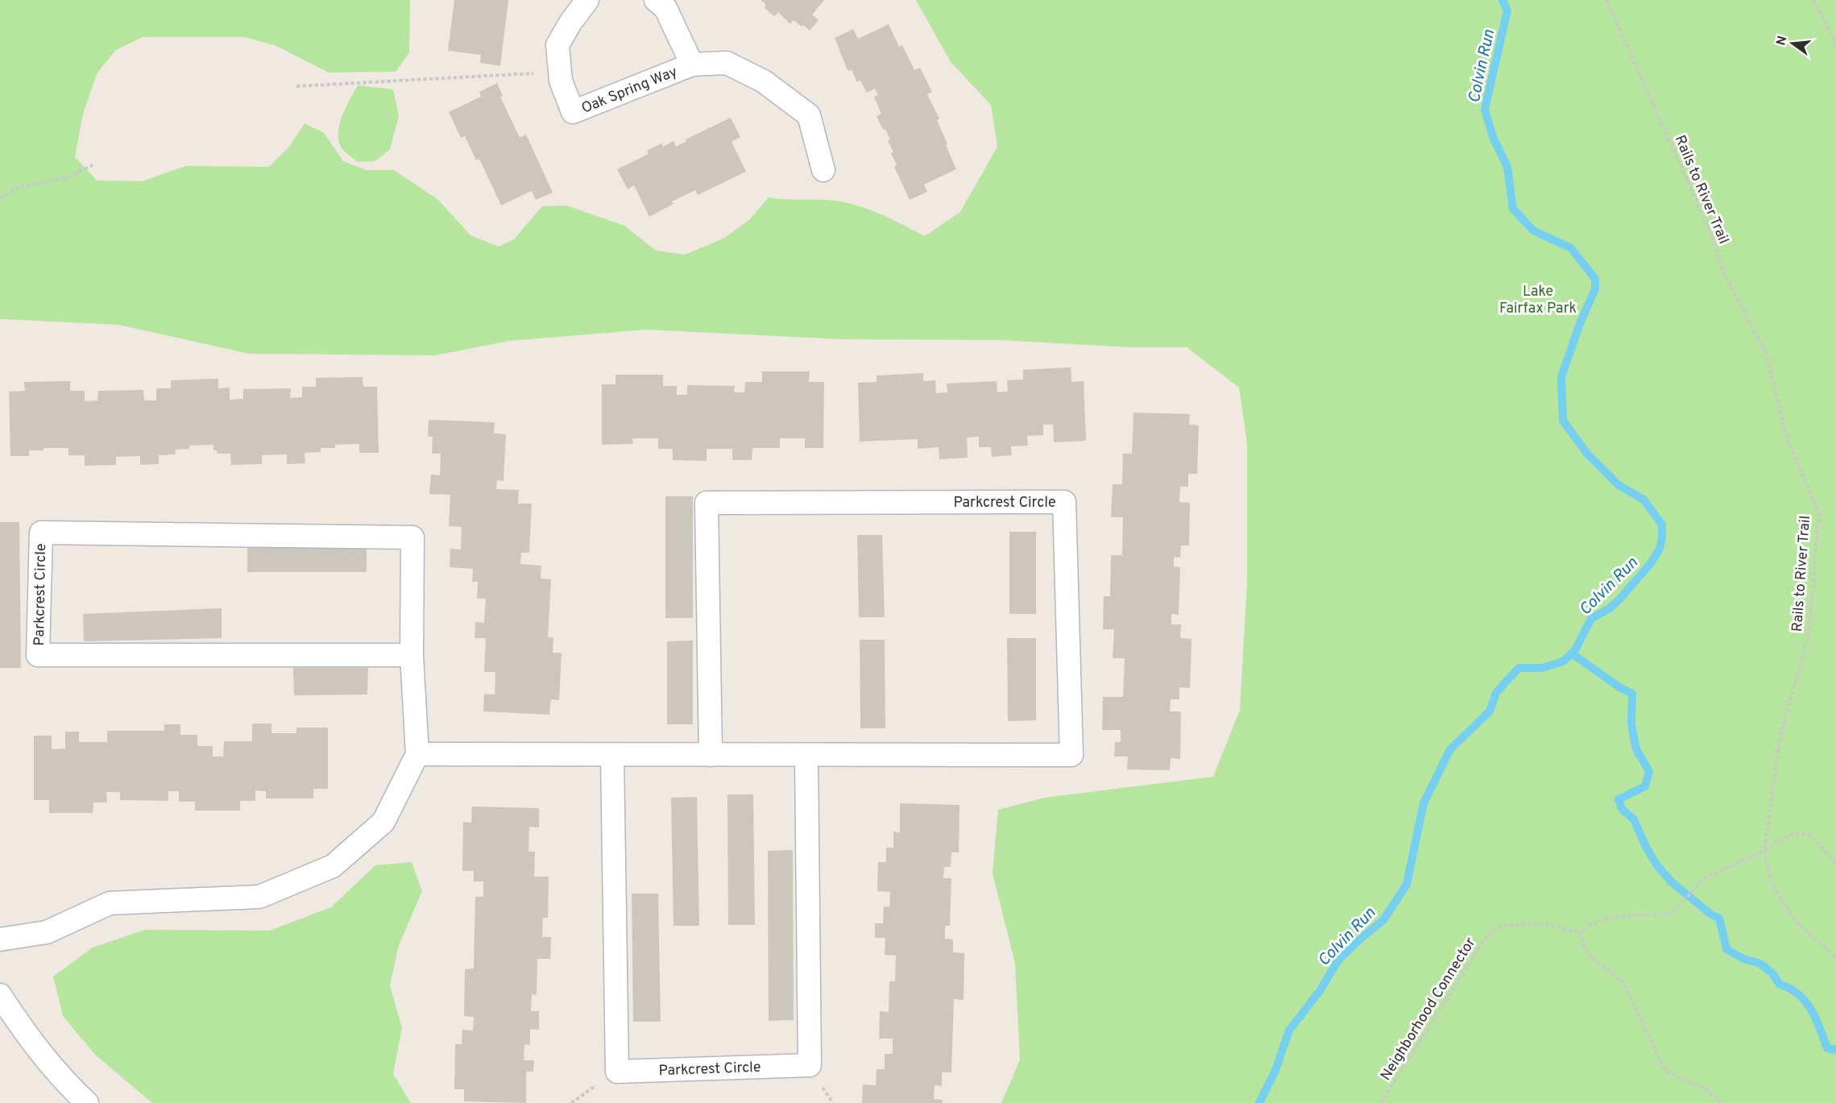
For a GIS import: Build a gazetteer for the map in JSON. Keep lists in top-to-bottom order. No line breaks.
{"streets":{"street":["Oak Spring Way","Parkcrest Circle"],"path":["Rails to River Trail","Neighborhood Connector"]},"water":["Colvin Run"],"parks":["Lake Fairfax Park"],"north":"left"}
